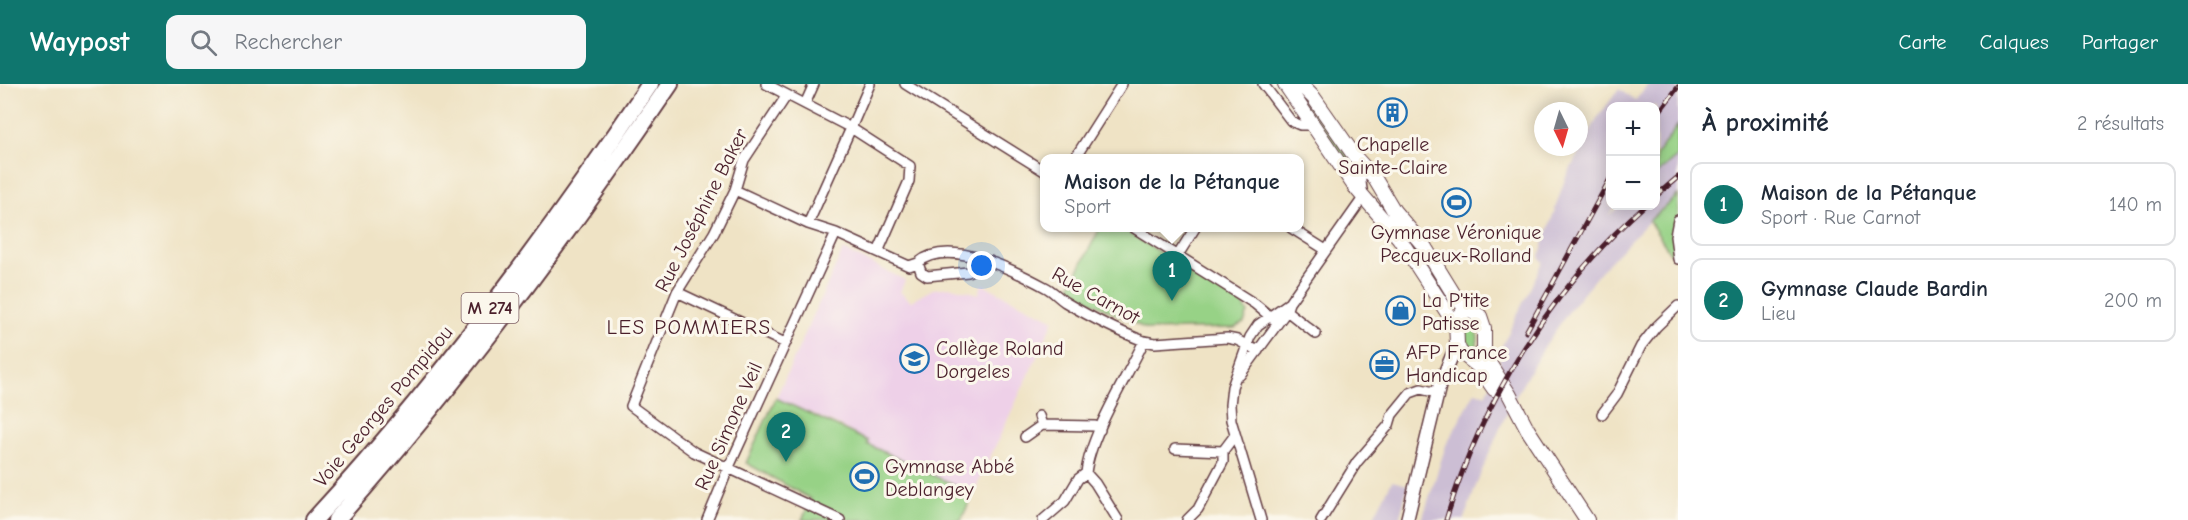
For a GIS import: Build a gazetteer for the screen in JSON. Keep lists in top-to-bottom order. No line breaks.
{"streets":{"highway":["M 274","Voie Georges Pompidou"],"street":["Rue Joséphine Baker","Rue Carnot","Rue Simone Veil"]},"crossings":[["Rue Joséphine Baker","Rue Simone Veil"]],"districts":["LES POMMIERS"],"places":{"building":["Chapelle Sainte-Claire"],"sports":["Gymnase Véronique Pecqueux-Rolland","Gymnase Abbé Deblangey"],"shop":["La P'tite Patisse"],"school or university":["Collège Roland Dorgeles"],"office":["AFP France Handicap"]},"north":"bottom","page":{"header":"Waypost","search":"Rechercher","nav":["Carte","Calques","Partager"],"heading":["À proximité","2 résultats"],"map_buttons":["+","−"],"popup":["Maison de la Pétanque","Sport"],"list":[{"mark":"1","name":"Maison de la Pétanque","note":"Sport · Rue Carnot","value":"140 m"},{"mark":"2","name":"Gymnase Claude Bardin","note":"Lieu","value":"200 m"}],"pins":["1","2"]}}
